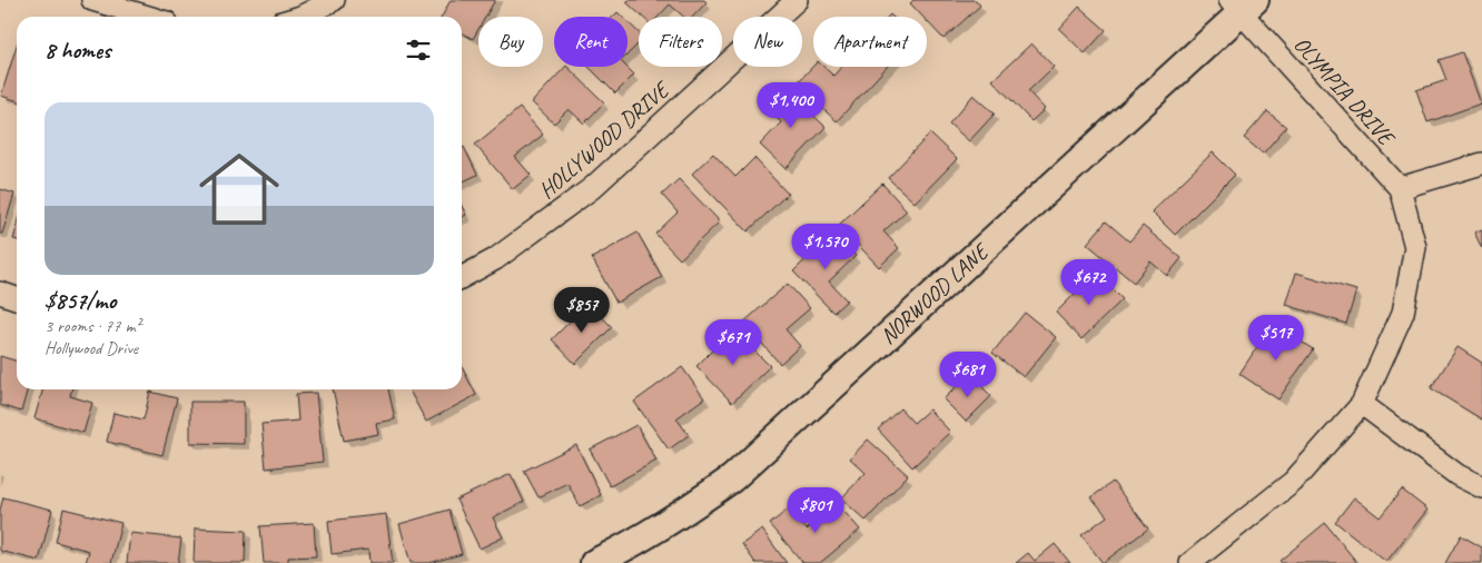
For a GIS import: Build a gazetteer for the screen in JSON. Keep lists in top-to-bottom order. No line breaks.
{"streets":{"street":["OLYMPIA DRIVE","HOLLYWOOD DRIVE","NORWOOD LANE"]},"crossings":[["OLYMPIA DRIVE","NORWOOD LANE"]],"page":{"chip":["Buy","Rent","Filters","New","Apartment"],"heading":"8 homes","price":["$1,400","$1,570","$672","$857","$517","$671","$681","$801"],"list":[{"name":"$857/mo","note":"3 rooms · 77 m² · Hollywood Drive"}]}}
